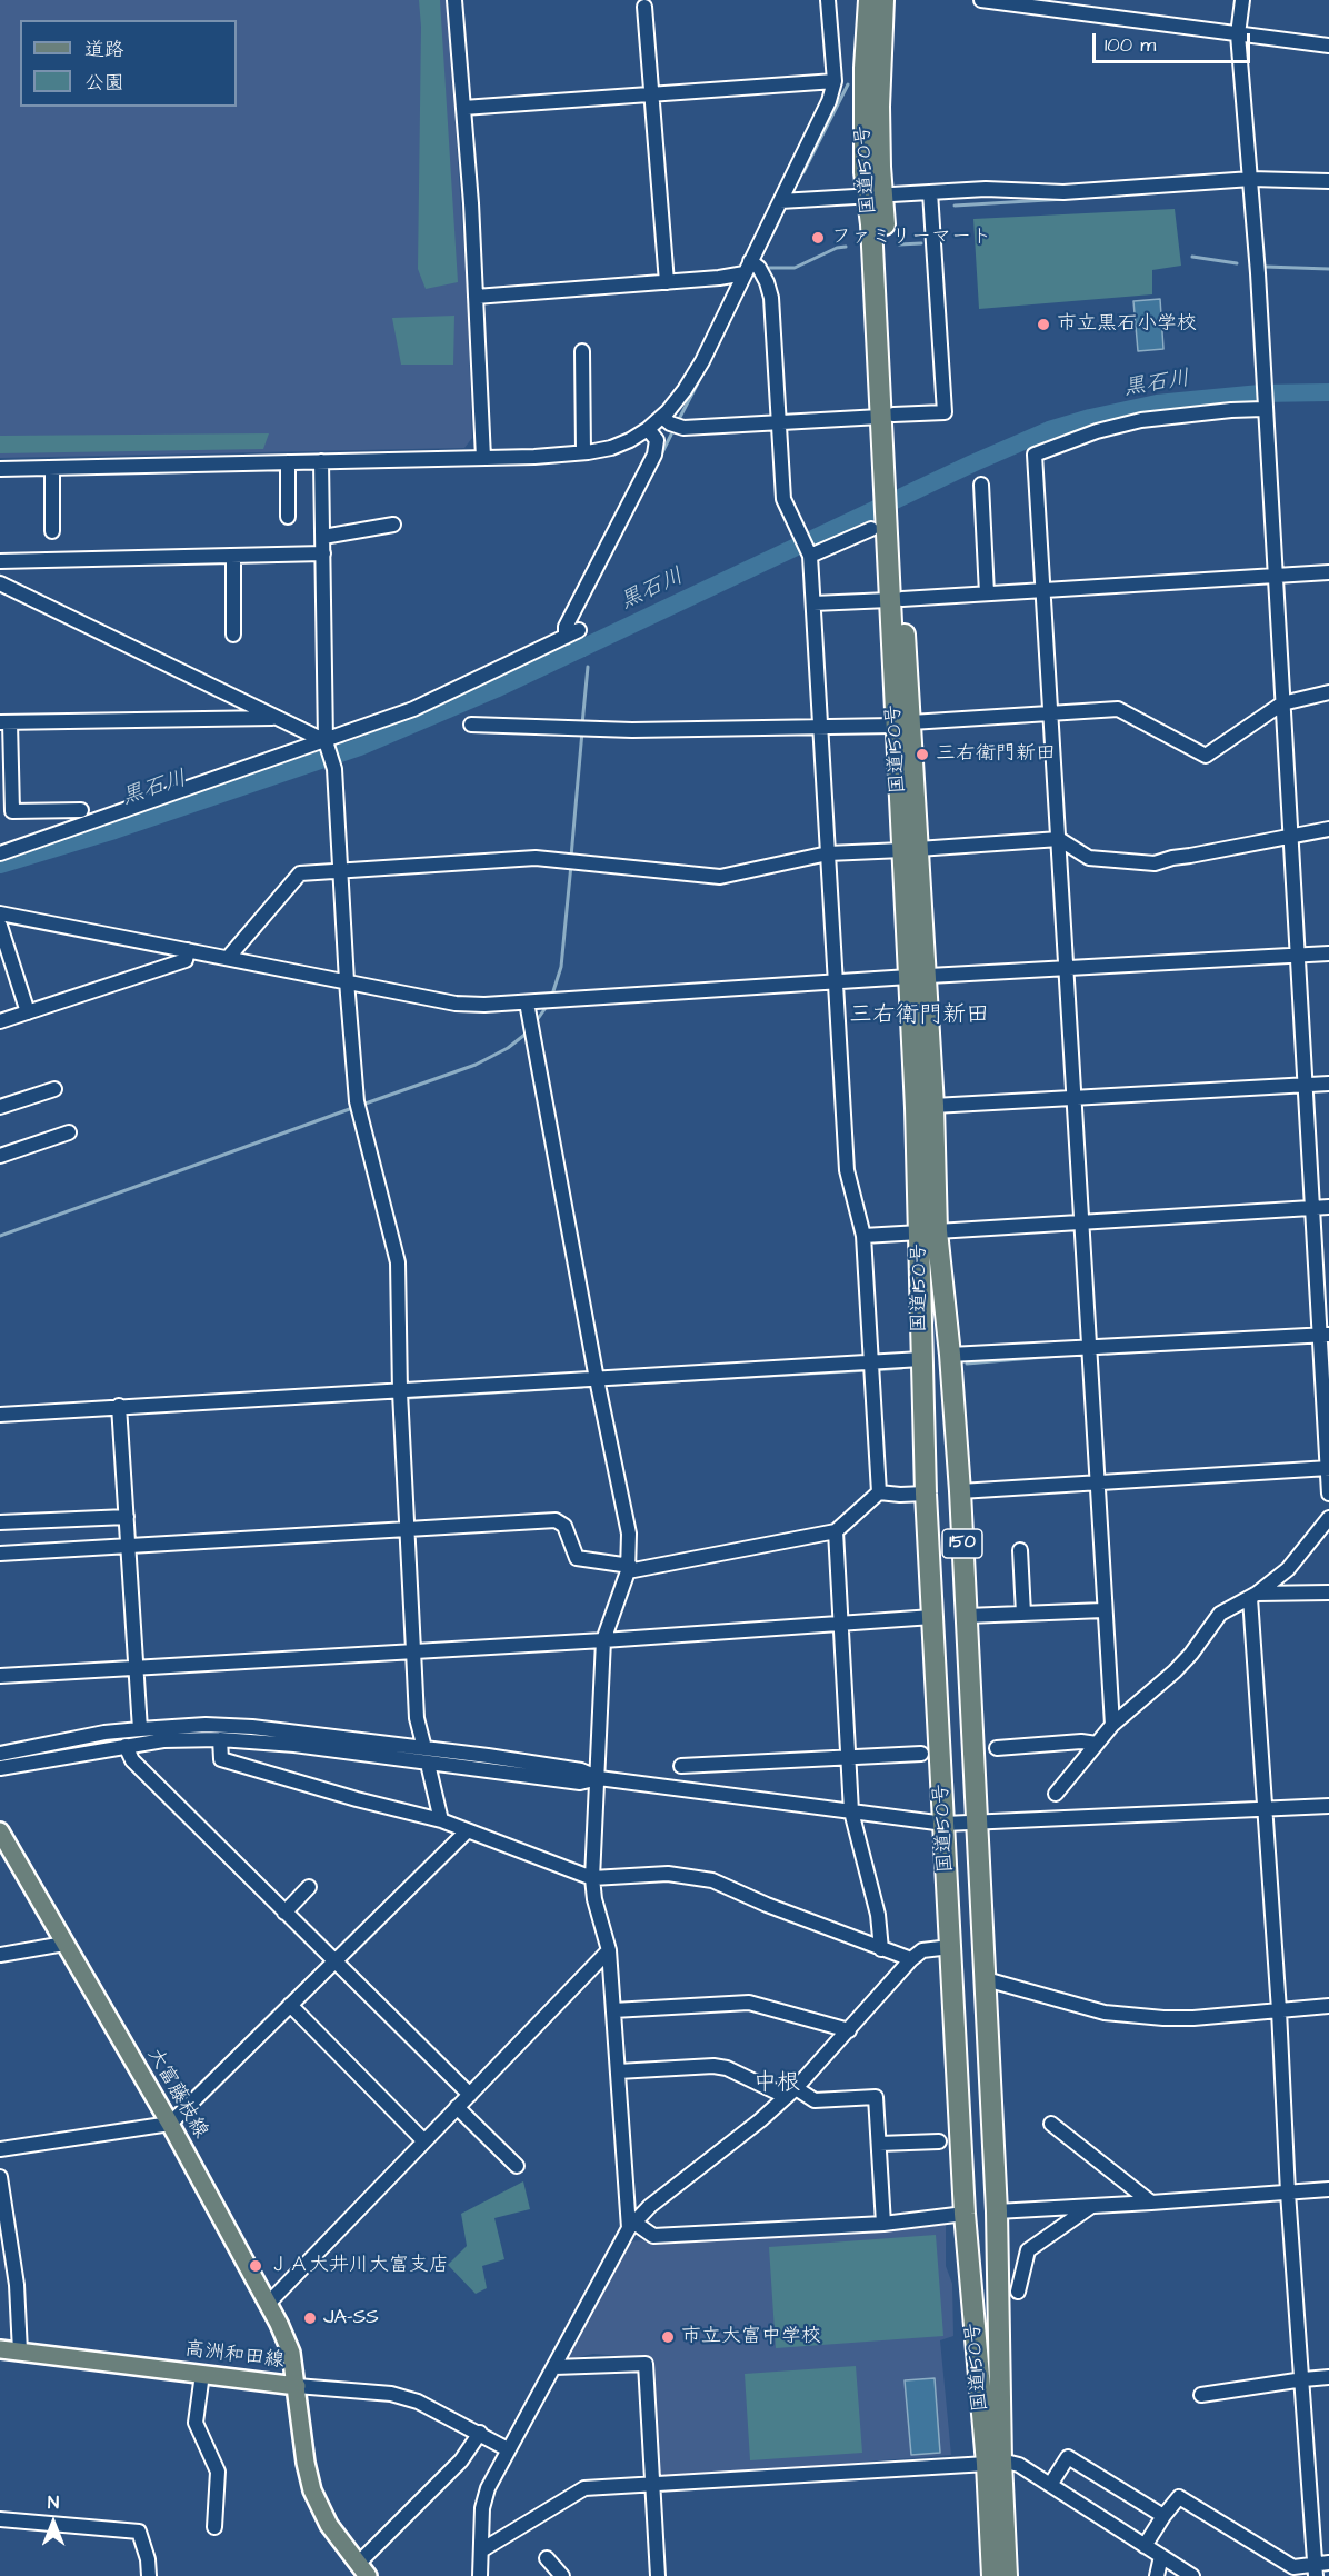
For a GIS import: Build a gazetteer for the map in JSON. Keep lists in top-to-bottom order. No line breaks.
{"streets":{"highway":["国道150号","150"],"main road":["大富藤枝線","高洲和田線"]},"crossings":[["大富藤枝線","高洲和田線"]],"districts":["三右衛門新田","中根"],"water":["黒石川"],"places":["ファミリーマート","市立黒石小学校","三右衛門新田","ＪＡ大井川大富支店","JA-SS","市立大富中学校"],"legend":["道路","公園"],"scale_bar":"100 m","north":"top"}
